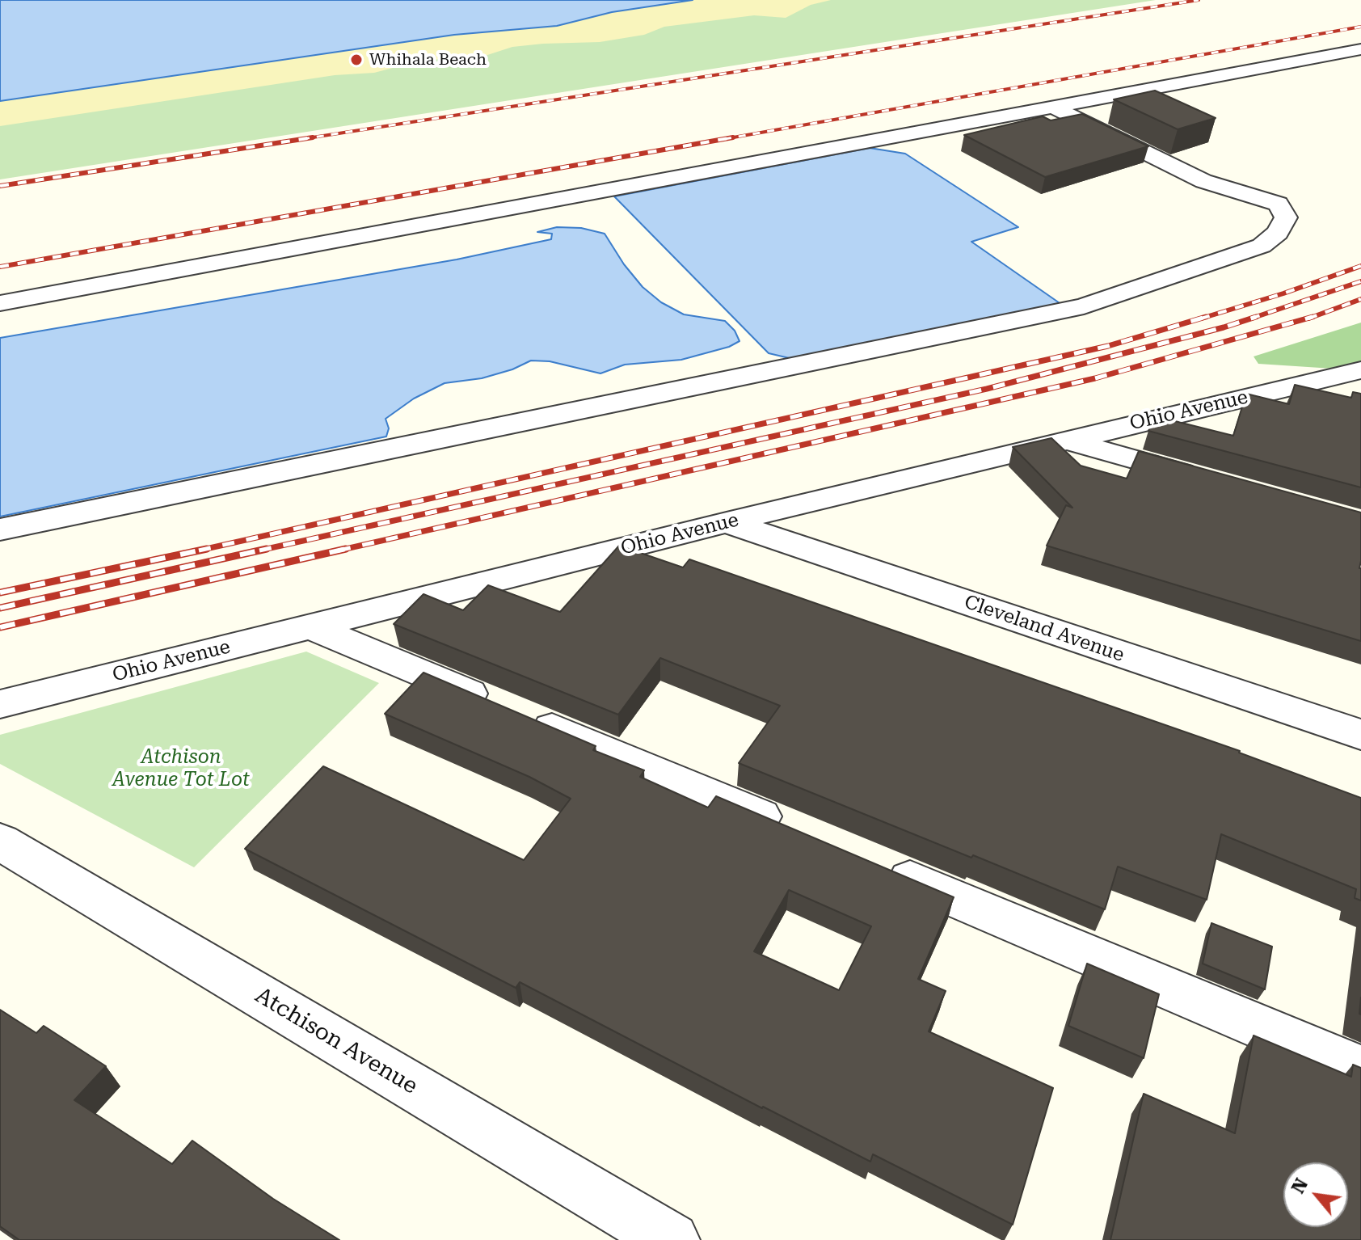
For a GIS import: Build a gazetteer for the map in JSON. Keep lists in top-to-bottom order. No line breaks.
{"streets":{"street":["Ohio Avenue","Cleveland Avenue","Atchison Avenue"]},"crossings":[["Ohio Avenue","Cleveland Avenue"]],"parks":["Atchison Avenue Tot Lot"],"places":["Whihala Beach"],"north":"top left"}
